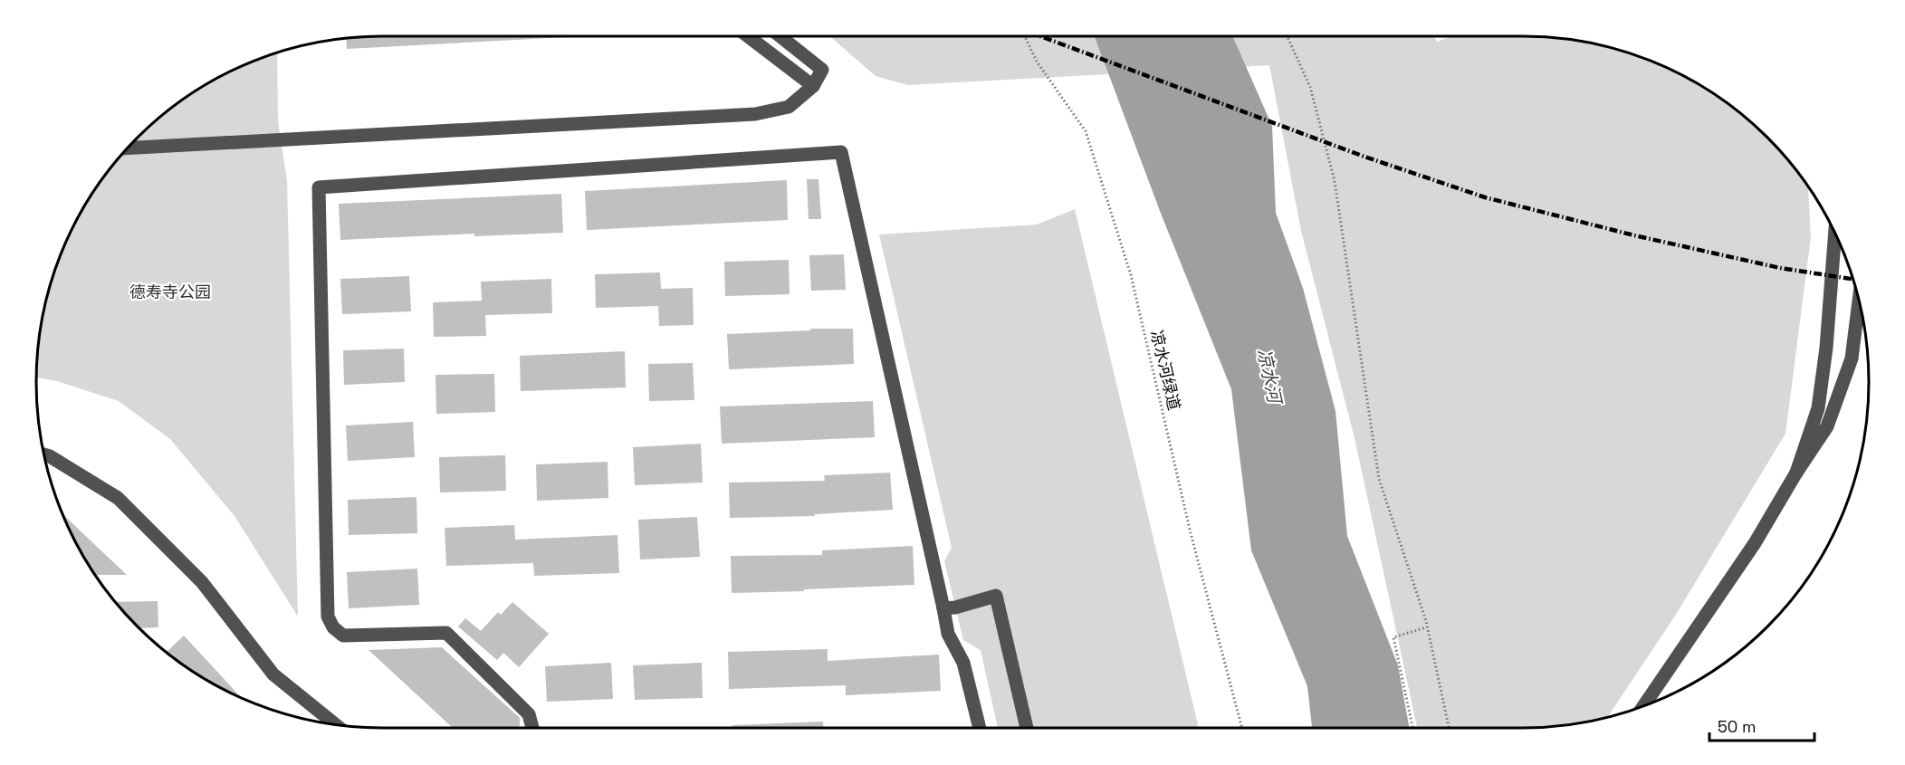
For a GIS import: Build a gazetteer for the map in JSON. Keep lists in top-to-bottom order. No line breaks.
{"streets":{"path":["凉水河绿道"]},"water":["凉水河"],"parks":["德寿寺公园"],"scale_bar":"50 m"}
